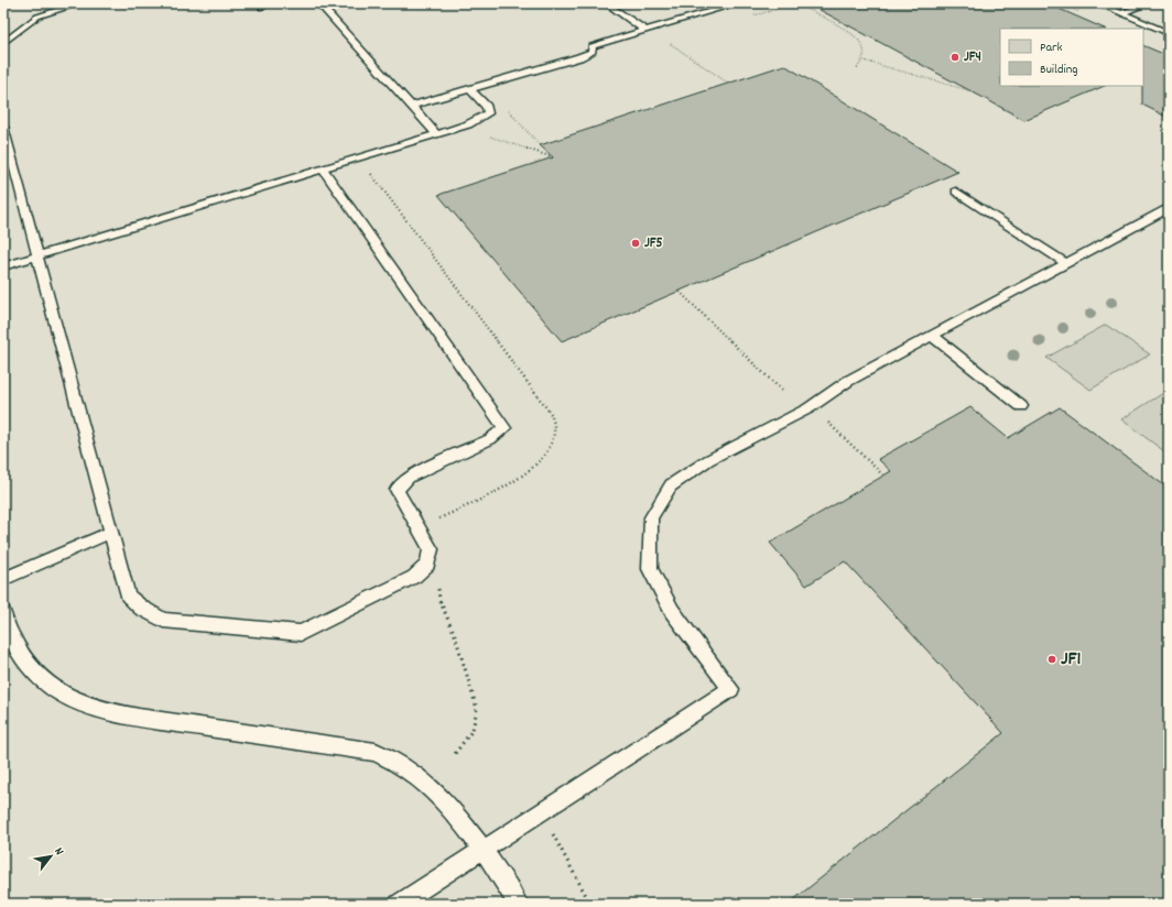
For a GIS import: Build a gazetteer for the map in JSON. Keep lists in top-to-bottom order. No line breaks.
{"places":["JF4","JF5","JF1"],"legend":["Park","Building"],"north":"top right"}
